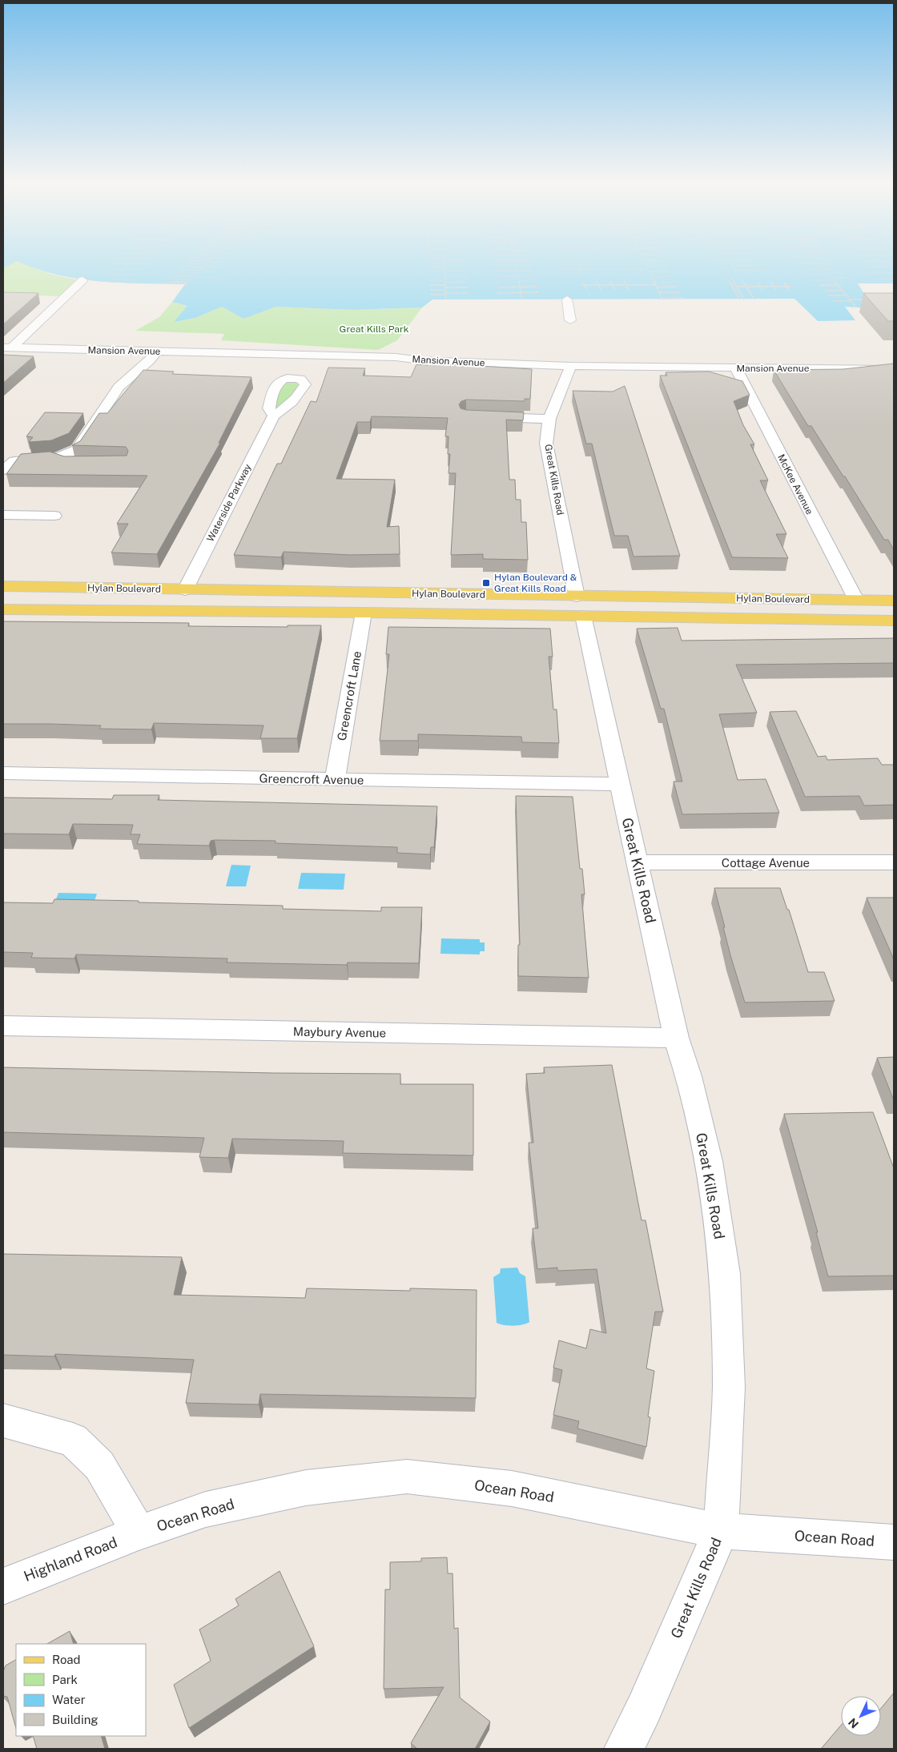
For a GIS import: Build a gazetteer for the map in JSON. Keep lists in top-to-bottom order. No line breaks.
{"streets":{"main road":["Hylan Boulevard"],"street":["Mansion Avenue","Great Kills Road","McKee Avenue","Waterside Parkway","Greencroft Lane","Greencroft Avenue","Cottage Avenue","Maybury Avenue","Ocean Road","Highland Road"]},"crossings":[["Mansion Avenue","Great Kills Road"],["Mansion Avenue","McKee Avenue"],["Great Kills Road","Hylan Boulevard"],["Great Kills Road","Greencroft Avenue"],["Great Kills Road","Cottage Avenue"],["Great Kills Road","Maybury Avenue"],["Great Kills Road","Ocean Road"],["McKee Avenue","Hylan Boulevard"],["Waterside Parkway","Hylan Boulevard"],["Hylan Boulevard","Greencroft Lane"],["Greencroft Lane","Greencroft Avenue"],["Ocean Road","Highland Road"]],"parks":["Great Kills Park"],"places":{"transit":["Hylan Boulevard & Great Kills Road"]},"legend":["Road","Park","Water","Building"],"north":"bottom left"}
